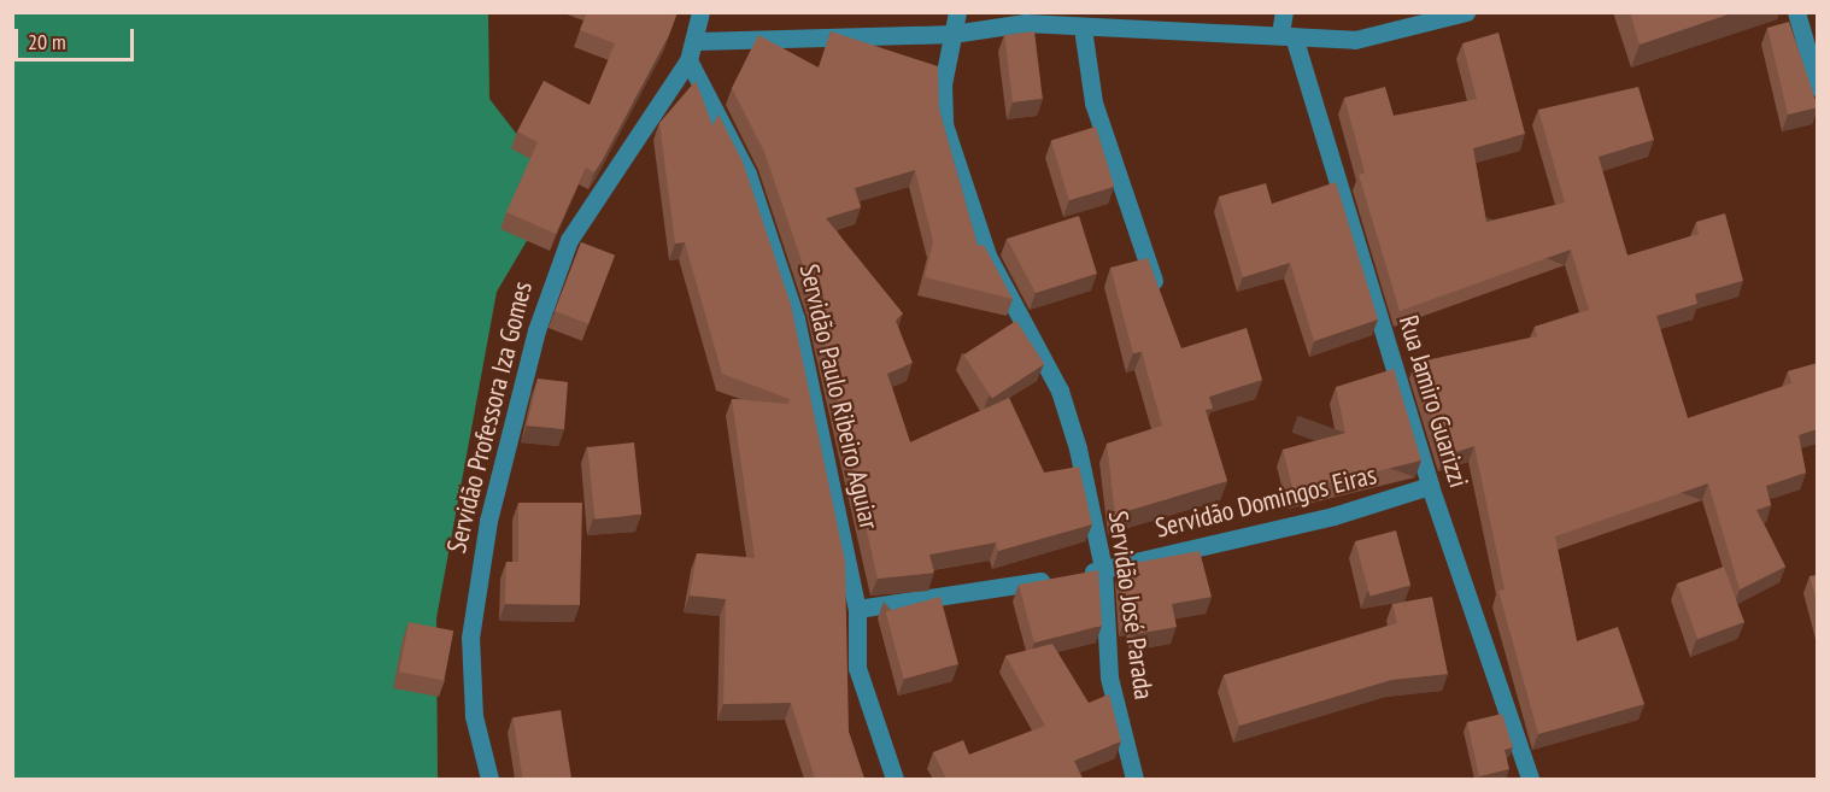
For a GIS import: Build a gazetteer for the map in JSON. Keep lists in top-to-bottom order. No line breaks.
{"streets":{"street":["Servidão Paulo Ribeiro Aguiar","Rua Jamiro Guarizzi","Servidão Professora Iza Gomes","Servidão Domingos Eiras","Servidão José Parada"]},"crossings":[["Servidão Paulo Ribeiro Aguiar","Servidão Professora Iza Gomes"],["Servidão Paulo Ribeiro Aguiar","Servidão Domingos Eiras"],["Rua Jamiro Guarizzi","Servidão Domingos Eiras"],["Servidão Domingos Eiras","Servidão José Parada"]],"scale_bar":"20 m"}
